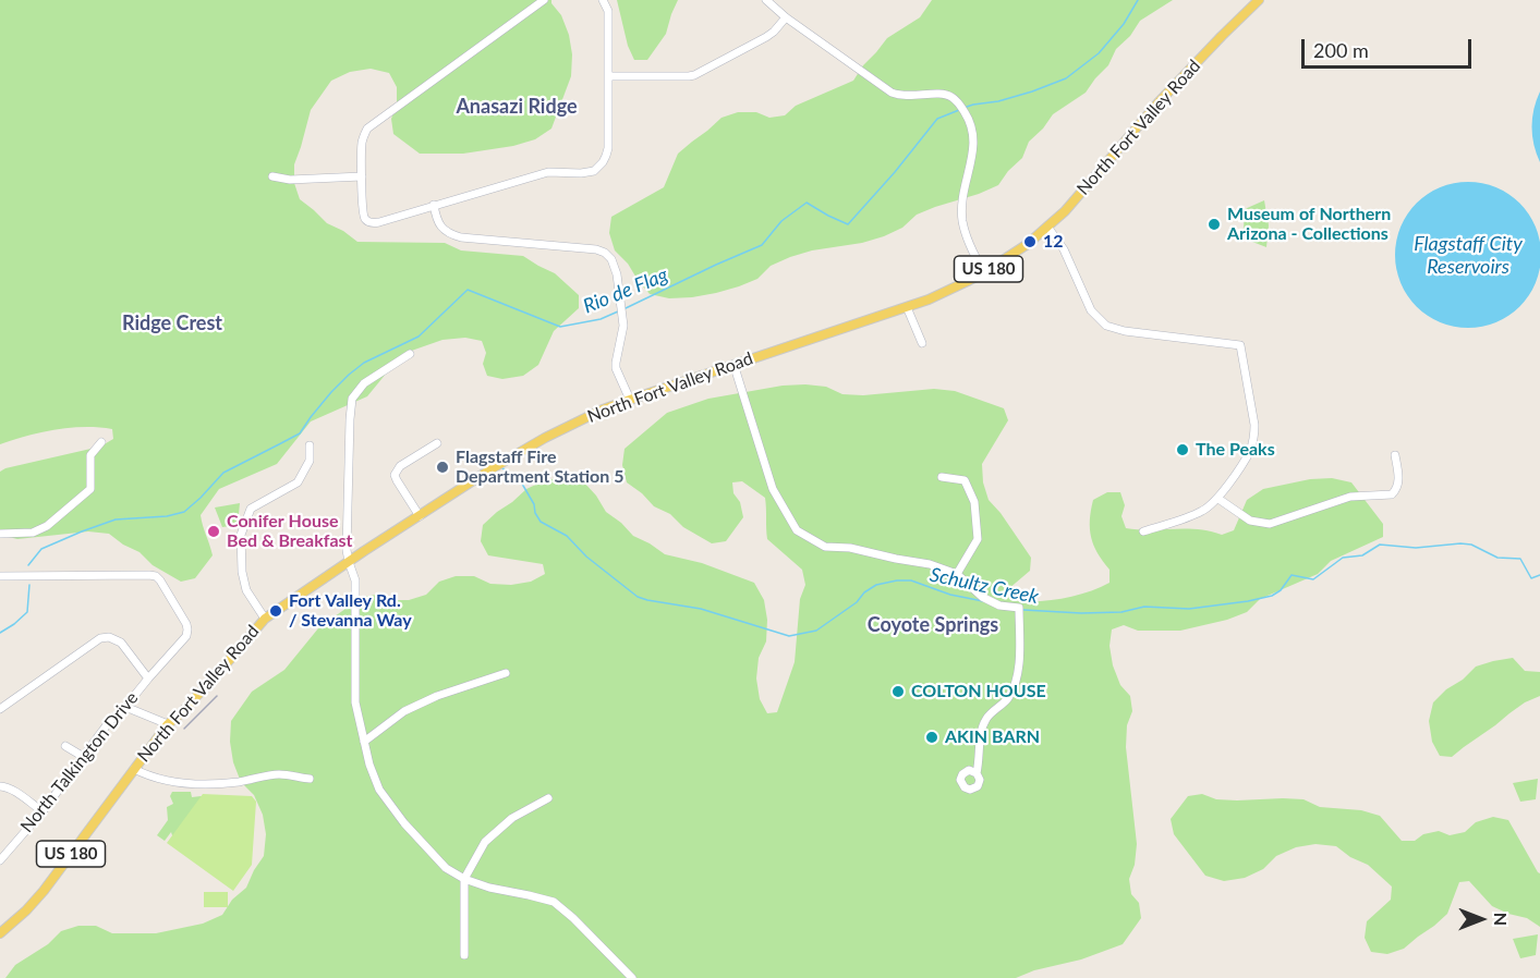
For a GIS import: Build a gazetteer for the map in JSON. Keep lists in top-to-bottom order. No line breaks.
{"streets":{"main road":["North Fort Valley Road","US 180"],"street":["North Talkington Drive"]},"districts":["Anasazi Ridge","Ridge Crest","Coyote Springs"],"water":["Flagstaff City Reservoirs","Rio de Flag","Schultz Creek"],"places":["Museum of Northern Arizona - Collections","12","The Peaks","Flagstaff Fire Department Station 5","Conifer House Bed & Breakfast","Fort Valley Rd. / Stevanna Way","COLTON HOUSE","AKIN BARN"],"scale_bar":"200 m","north":"right"}
